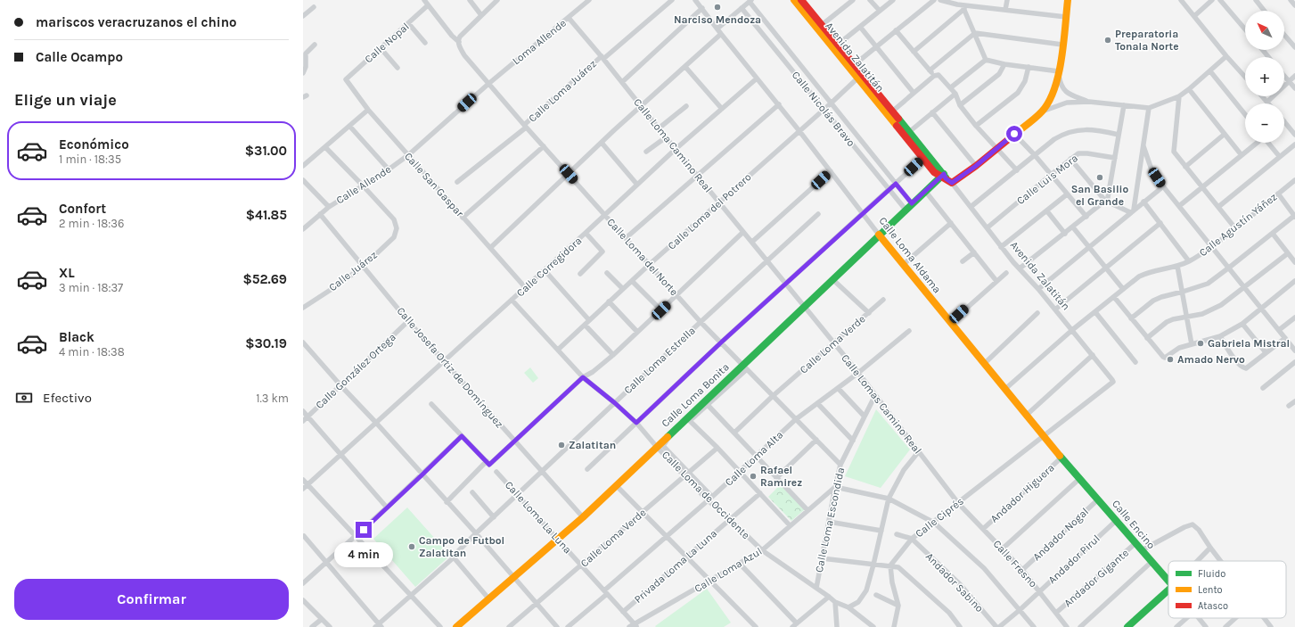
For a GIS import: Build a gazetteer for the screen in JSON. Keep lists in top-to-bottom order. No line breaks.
{"streets":{"street":["Loma Allende","Calle Nopal","Avenida Zalatitán","Calle Loma Juárez","Calle Nicolás Bravo","Calle Loma Camino Real","Calle Luis Mora","Calle Allende","Calle San Gaspar","Calle Loma del Potrero","Calle Agustín Yáñez","Calle Loma Aldama","Calle Loma del Norte","Calle Corregidora","Calle Juárez","Calle Loma Verde","Calle Loma Estrella","Calle Josefa Ortiz de Domínguez","Calle González Ortega","Calle Loma Bonita","Calle Lomas Camino Real","Calle Loma Alta","Andador Higuera","Calle Loma de Occidente","Calle Loma La Luna","Calle Ciprés","Calle Loma Escondida","Calle Encino","Andador Nogal","Andador Pirul","Calle Fresno","Privada Loma La Luna","Calle Loma Azul","Andador Gigante","Andador Sabino"]},"crossings":[["Loma Allende","Calle Loma Camino Real"],["Loma Allende","Calle Allende"],["Loma Allende","Calle Loma del Norte"],["Calle Nopal","Calle San Gaspar"],["Calle Nopal","Calle Loma del Norte"],["Avenida Zalatitán","Calle Luis Mora"],["Avenida Zalatitán","Calle Loma del Potrero"],["Avenida Zalatitán","Calle Agustín Yáñez"],["Avenida Zalatitán","Calle Loma Bonita"],["Avenida Zalatitán","Calle Ciprés"],["Calle Loma Juárez","Calle Loma Camino Real"],["Calle Loma Juárez","Calle Loma del Norte"],["Calle Nicolás Bravo","Calle Loma del Potrero"],["Calle Nicolás Bravo","Calle Loma Bonita"],["Calle Loma Camino Real","Calle Loma del Potrero"],["Calle Loma Camino Real","Calle Corregidora"],["Calle Loma Camino Real","Calle Loma Estrella"],["Calle Loma Camino Real","Calle Loma Bonita"],["Calle Loma Camino Real","Calle Lomas Camino Real"],["Calle Allende","Calle San Gaspar"],["Calle Allende","Calle Loma del Norte"],["Calle Allende","Calle Juárez"],["Calle Allende","Calle Josefa Ortiz de Domínguez"],["Calle San Gaspar","Calle Corregidora"],["Calle Loma del Potrero","Calle Loma Aldama"],["Calle Loma del Potrero","Calle Loma del Norte"],["Calle Loma del Potrero","Calle Loma de Occidente"],["Calle Agustín Yáñez","Calle Loma Aldama"],["Calle Loma Aldama","Calle Corregidora"],["Calle Loma Aldama","Calle Loma Bonita"],["Calle Loma Aldama","Calle Ciprés"],["Calle Loma Aldama","Calle Encino"],["Calle Loma del Norte","Calle Corregidora"],["Calle Loma del Norte","Calle Loma Verde"],["Calle Loma del Norte","Calle Loma Estrella"],["Calle Loma del Norte","Calle Loma Bonita"],["Calle Loma del Norte","Calle Loma Alta"],["Calle Loma del Norte","Calle Loma Escondida"],["Calle Corregidora","Calle Josefa Ortiz de Domínguez"],["Calle Corregidora","Calle Loma de Occidente"],["Calle Juárez","Calle Josefa Ortiz de Domínguez"],["Calle Loma Verde","Calle Lomas Camino Real"],["Calle Loma Verde","Calle Loma de Occidente"],["Calle Loma Verde","Calle Loma La Luna"],["Calle Loma Estrella","Calle Josefa Ortiz de Domínguez"],["Calle Loma Estrella","Calle Loma de Occidente"],["Calle Loma Estrella","Calle Loma La Luna"],["Calle Josefa Ortiz de Domínguez","Calle González Ortega"],["Calle Josefa Ortiz de Domínguez","Calle Loma Bonita"],["Calle Loma Bonita","Calle Lomas Camino Real"],["Calle Loma Bonita","Calle Loma de Occidente"],["Calle Loma Bonita","Calle Loma La Luna"],["Calle Lomas Camino Real","Calle Loma Alta"],["Calle Lomas Camino Real","Calle Ciprés"],["Calle Lomas Camino Real","Calle Loma Escondida"],["Calle Lomas Camino Real","Calle Fresno"],["Calle Loma Alta","Calle Loma de Occidente"],["Calle Loma Alta","Calle Loma La Luna"],["Andador Higuera","Calle Encino"],["Andador Higuera","Calle Fresno"],["Calle Loma de Occidente","Calle Loma Escondida"],["Calle Loma de Occidente","Privada Loma La Luna"],["Calle Loma de Occidente","Calle Loma Azul"],["Calle Loma La Luna","Privada Loma La Luna"],["Calle Loma La Luna","Calle Loma Azul"],["Calle Ciprés","Calle Encino"],["Calle Ciprés","Calle Fresno"],["Calle Ciprés","Andador Sabino"],["Calle Loma Escondida","Calle Loma Azul"],["Calle Encino","Andador Nogal"],["Calle Encino","Andador Pirul"],["Calle Encino","Andador Gigante"],["Andador Nogal","Calle Fresno"],["Andador Pirul","Calle Fresno"],["Calle Fresno","Andador Gigante"]],"places":["Narciso Mendoza","Preparatoria Tonala Norte","San Basilio el Grande","Gabriela Mistral","Amado Nervo","Zalatitan","Rafael Ramirez","Campo de Futbol Zalatitan"],"legend":["Fluido","Lento","Atasco"],"north":"top left","page":{"banner":["mariscos veracruzanos el chino","Calle Ocampo"],"map_buttons":["+","−"],"heading":"Elige un viaje","list":[{"name":"Económico","note":"1 min · 18:35","value":"$31.00"},{"name":"Confort","note":"2 min · 18:36","value":"$41.85"},{"name":"XL","note":"3 min · 18:37","value":"$52.69"},{"name":"Black","note":"4 min · 18:38","value":"$30.19"}],"pay":["Efectivo","1.3 km"],"bubble":"4 min","buttons":"Confirmar"}}
